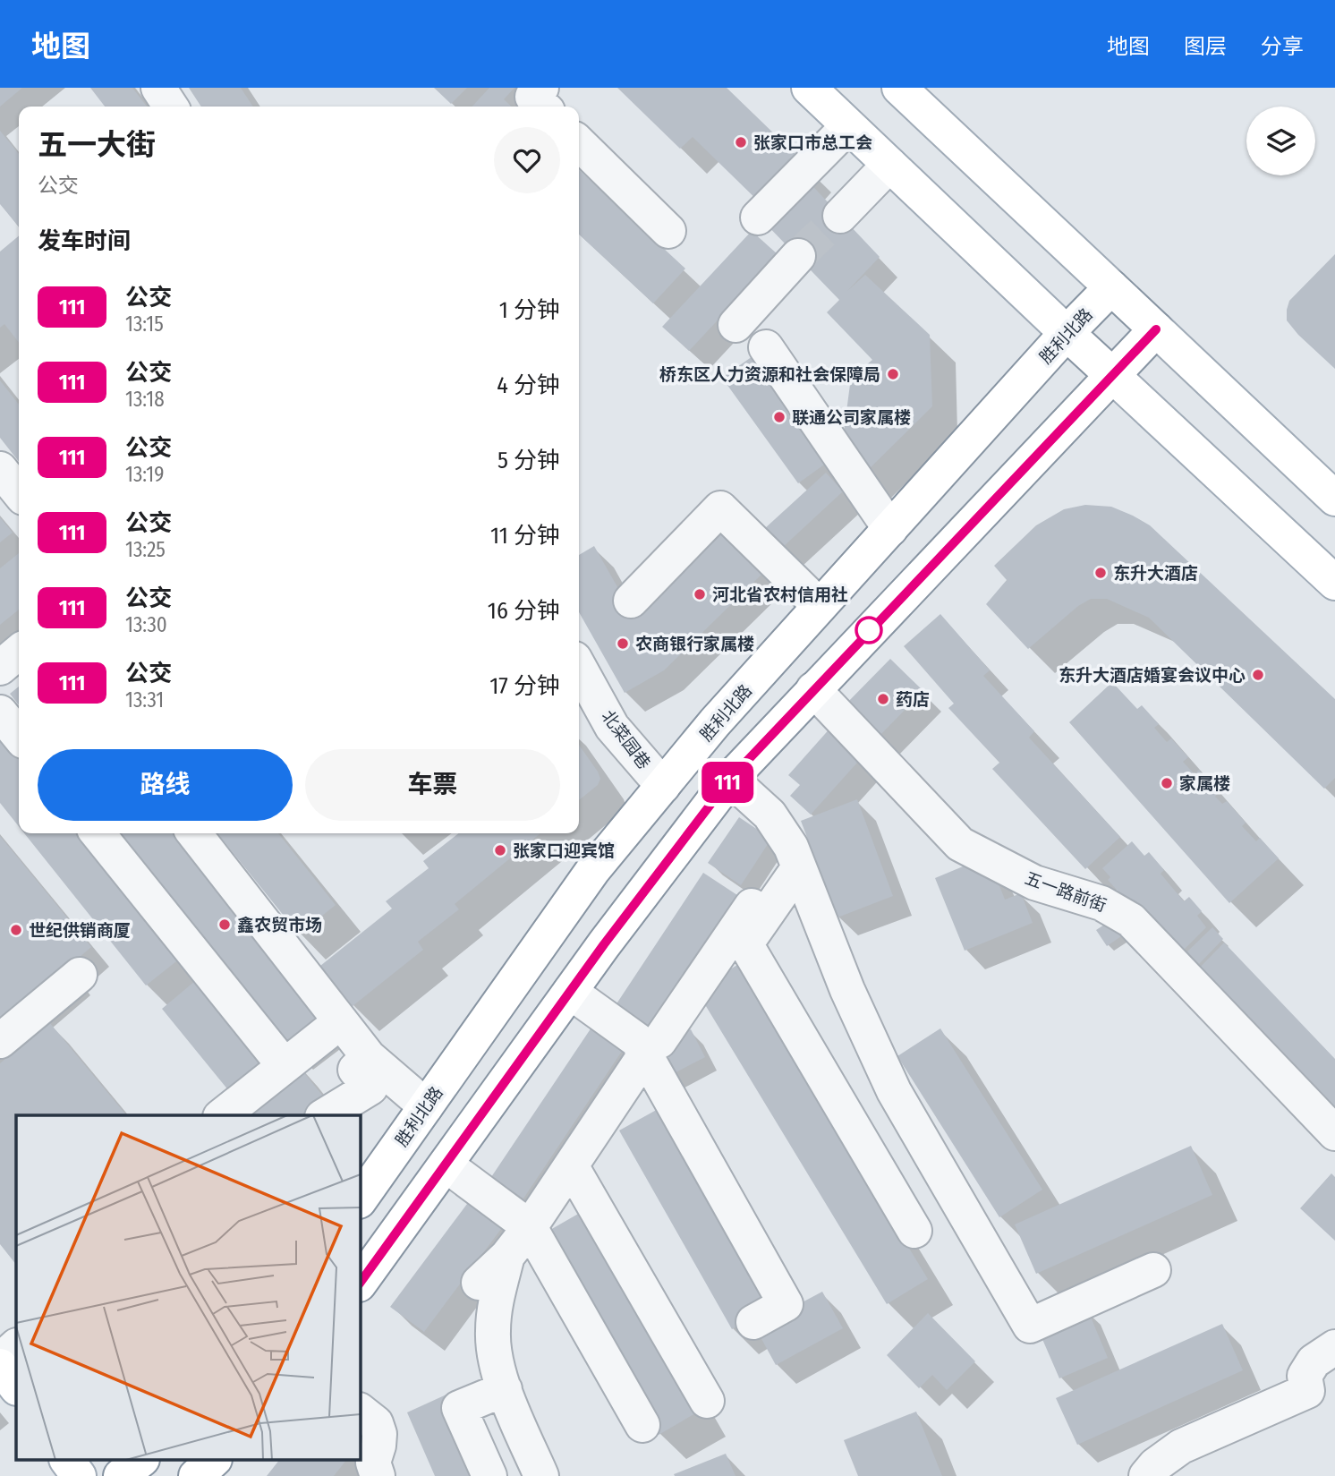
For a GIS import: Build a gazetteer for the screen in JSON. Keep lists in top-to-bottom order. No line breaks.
{"streets":{"main road":["胜利北路"],"street":["北菜园巷","五一路前街"]},"crossings":[["胜利北路","北菜园巷"]],"places":["张家口市总工会","桥东区人力资源和社会保障局","联通公司家属楼","东升大酒店","河北省农村信用社","农商银行家属楼","东升大酒店婚宴会议中心","药店","家属楼","张家口迎宾馆","鑫农贸市场","世纪供销商厦"],"lines":["bus line 111"],"page":{"header":"地图","nav":["地图","图层","分享"],"on_map":"111","heading":[["五一大街","公交"],"发车时间"],"list":[{"mark":"111","name":"公交","note":"13:15","value":"1 分钟"},{"mark":"111","name":"公交","note":"13:18","value":"4 分钟"},{"mark":"111","name":"公交","note":"13:19","value":"5 分钟"},{"mark":"111","name":"公交","note":"13:25","value":"11 分钟"},{"mark":"111","name":"公交","note":"13:30","value":"16 分钟"},{"mark":"111","name":"公交","note":"13:31","value":"17 分钟"}],"buttons":["路线","车票"]}}
